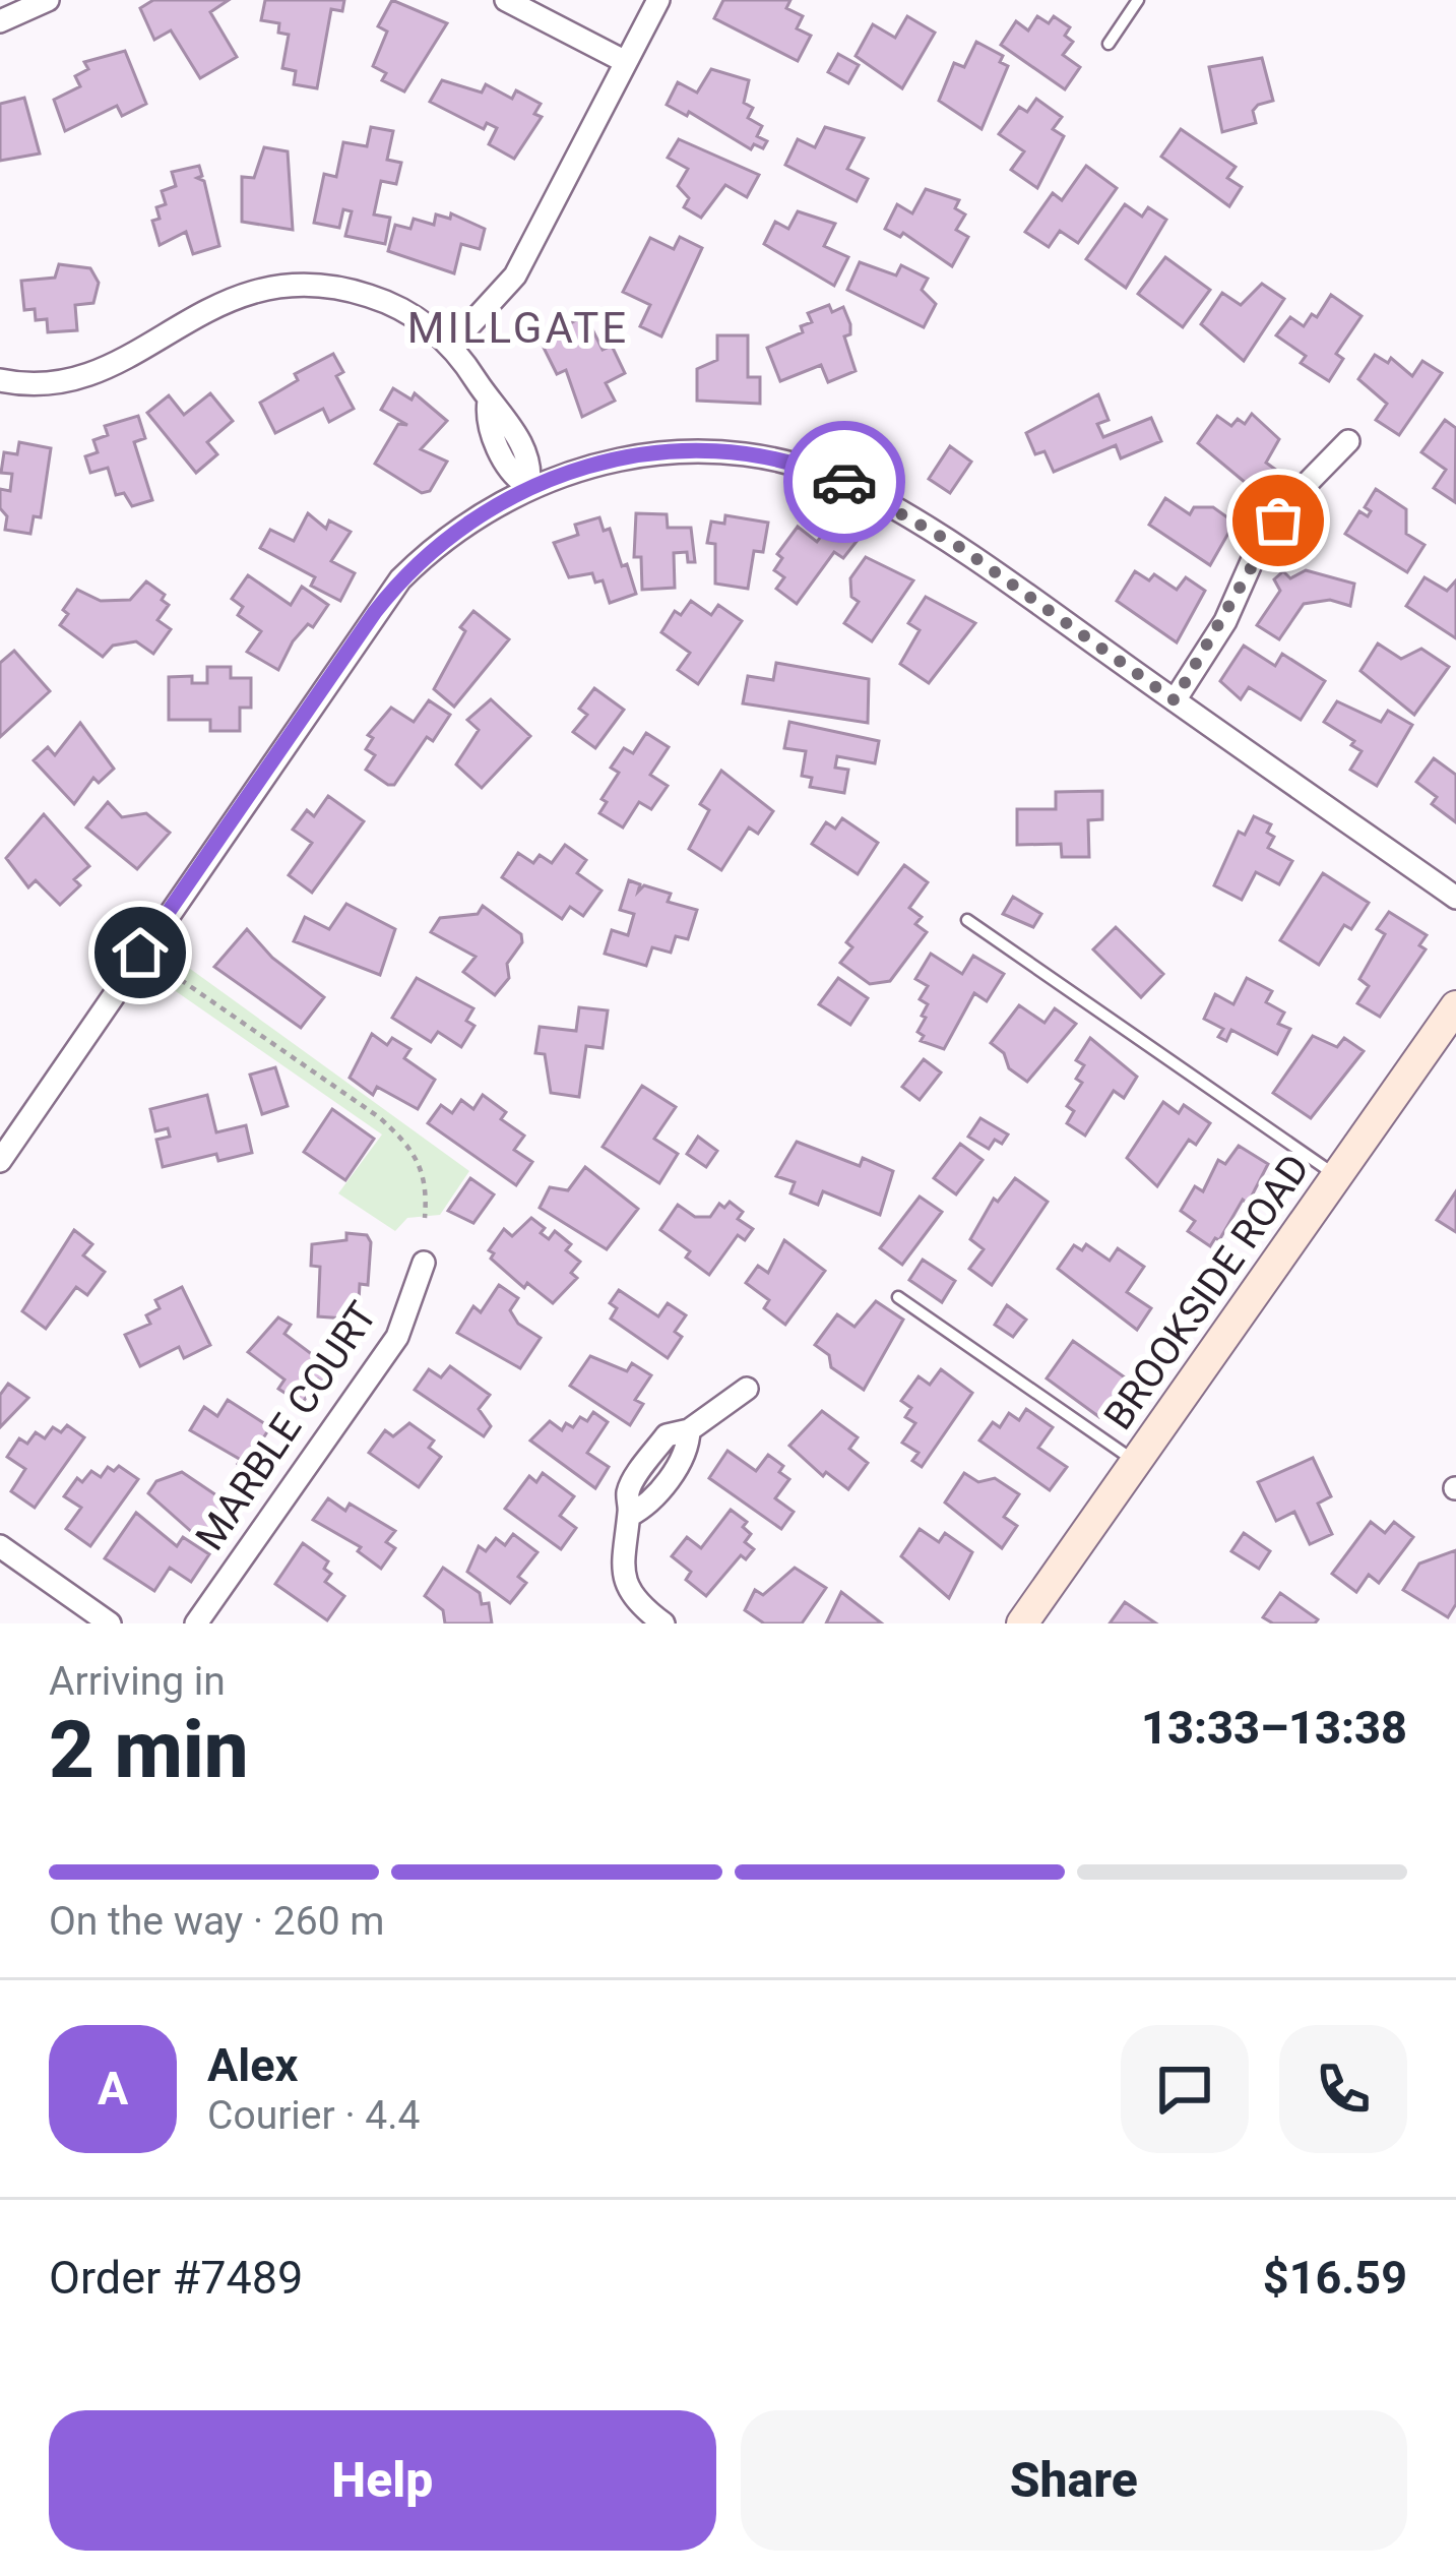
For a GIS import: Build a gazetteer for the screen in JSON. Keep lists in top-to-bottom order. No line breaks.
{"streets":{"street":["BROOKSIDE ROAD","MARBLE COURT"]},"districts":["MILLGATE"],"page":{"heading":["2 min","Arriving in","13:33–13:38"],"panel":["Alex","Courier · 4.4","Order #7489","$16.59"],"bar":"On the way · 260 m","round":"A","buttons":["Help","Share"]}}
